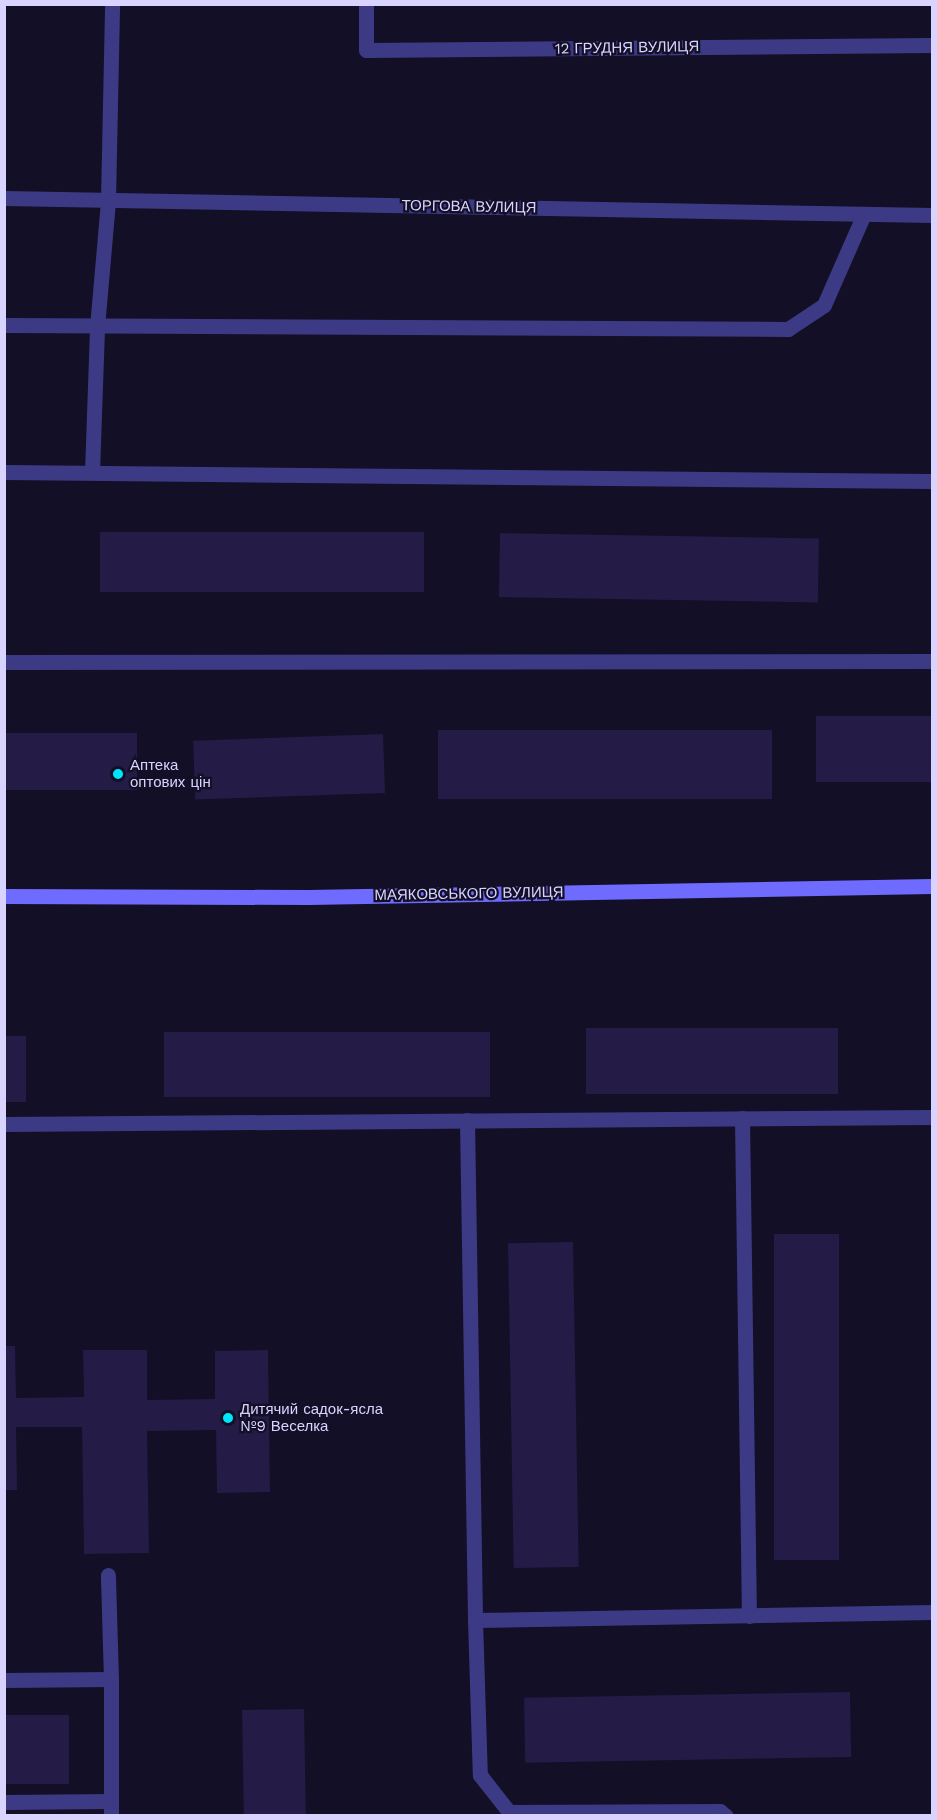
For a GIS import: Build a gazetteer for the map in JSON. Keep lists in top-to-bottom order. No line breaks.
{"streets":{"main road":["МАЯКОВСЬКОГО ВУЛИЦЯ"],"street":["12 ГРУДНЯ ВУЛИЦЯ","ТОРГОВА ВУЛИЦЯ"]},"places":["Аптека оптових цін","Дитячий садок-ясла №9 Веселка"]}
